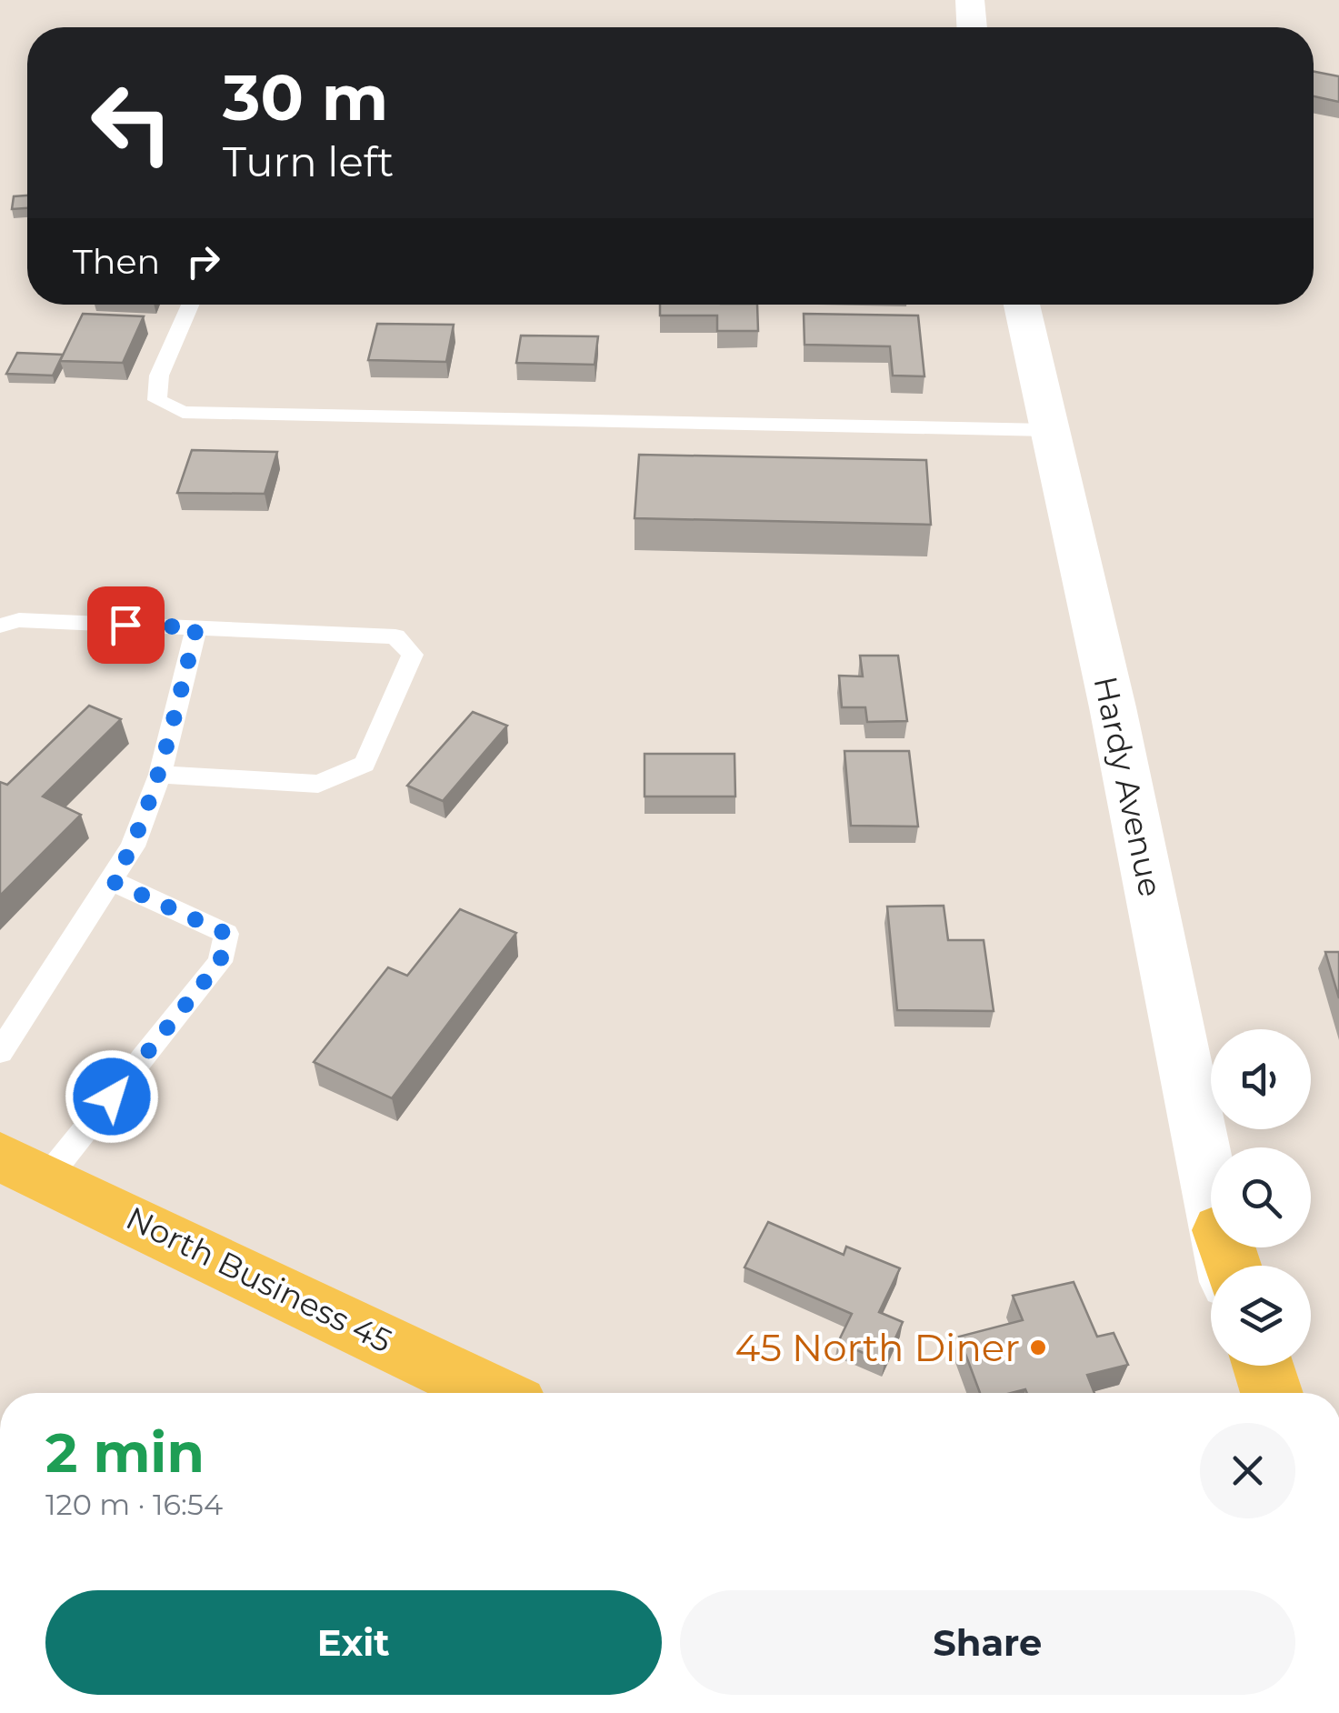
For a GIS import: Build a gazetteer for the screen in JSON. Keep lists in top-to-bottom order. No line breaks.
{"streets":{"main road":["North Business 45"],"street":["Hardy Avenue"]},"places":["45 North Diner"],"page":{"turn":["30 m","Turn left"],"then":"Then","heading":["2 min","120 m · 16:54"],"buttons":["Exit","Share"]}}
